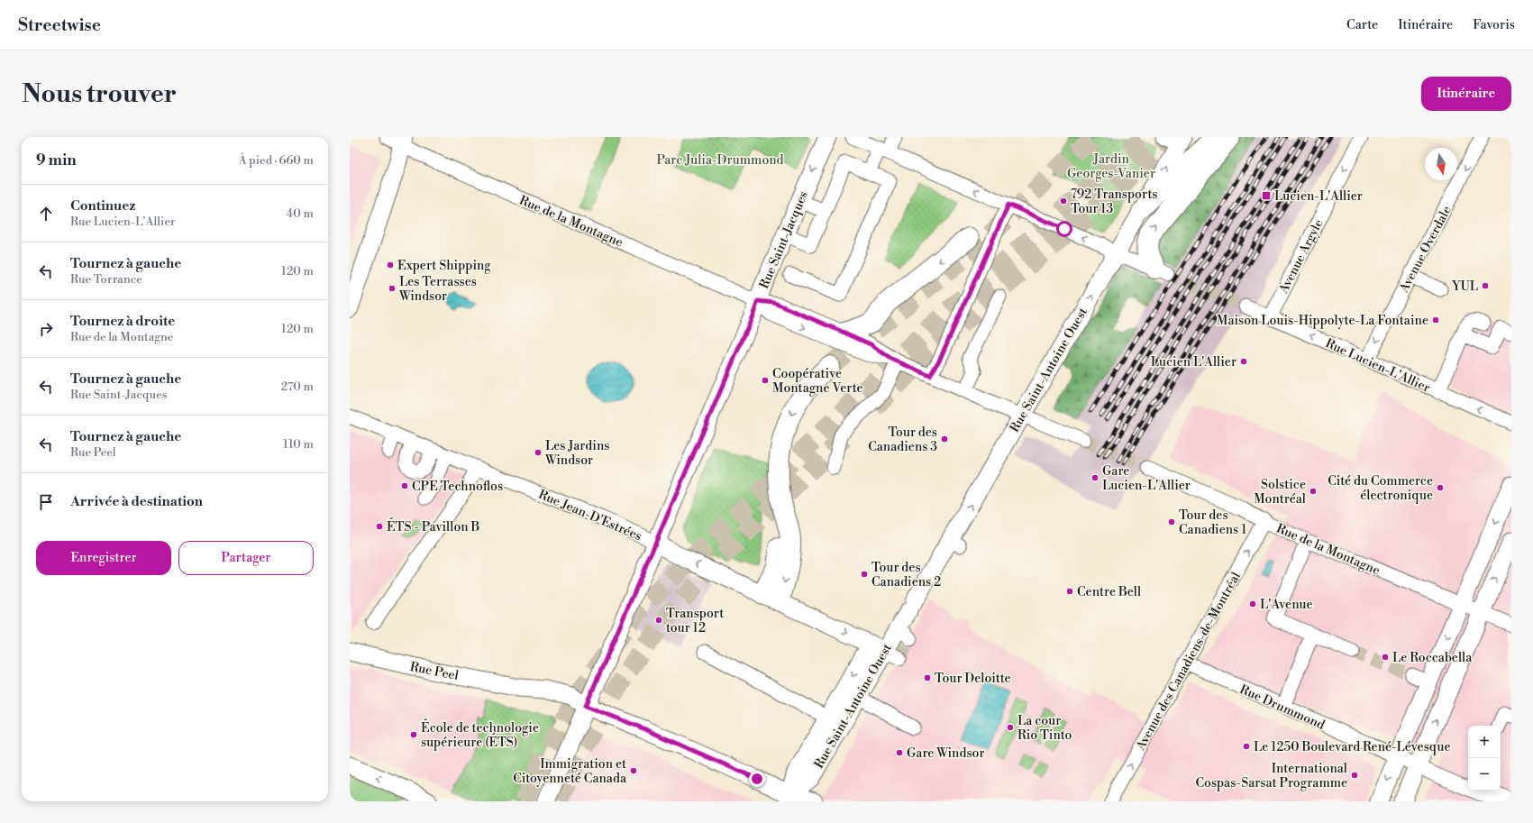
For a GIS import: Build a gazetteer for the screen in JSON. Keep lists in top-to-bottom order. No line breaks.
{"streets":{"main road":["Rue Saint-Jacques","Rue Saint-Antoine Ouest","Rue Jean-D'Estrées","Rue Peel"],"street":["Rue de la Montagne","Avenue Overdale","Avenue Argyle","Rue Lucien-L'Allier","Avenue des Canadiens-de-Montréal","Rue Drummond"]},"crossings":[["Rue de la Montagne","Rue Saint-Jacques"],["Rue de la Montagne","Rue Saint-Antoine Ouest"],["Rue de la Montagne","Avenue des Canadiens-de-Montréal"],["Rue Saint-Jacques","Rue Jean-D'Estrées"],["Rue Saint-Jacques","Rue Peel"],["Avenue Overdale","Rue Lucien-L'Allier"],["Avenue Argyle","Rue Lucien-L'Allier"],["Rue Saint-Antoine Ouest","Rue Jean-D'Estrées"],["Rue Saint-Antoine Ouest","Rue Peel"],["Avenue des Canadiens-de-Montréal","Rue Drummond"]],"one_way":["Avenue Overdale","Avenue Argyle","Rue Lucien-L'Allier","Avenue des Canadiens-de-Montréal"],"parks":["Jardin Georges-Vanier","Parc Julia-Drummond"],"places":{"transit":["Lucien-L'Allier"],"other":["792 Transports Tour 13","Expert Shipping","YUL","Les Terrasses Windsor","Maison Louis-Hippolyte-La Fontaine","Lucien L'Allier","Coopérative Montagne Verte","Tour des Canadiens 3","Les Jardins Windsor","Gare Lucien-L'Allier","CPE Technoflos","Cité du Commerce électronique","Solstice Montréal","Tour des Canadiens 1","ÉTS - Pavillon B","Tour des Canadiens 2","Centre Bell","L'Avenue","Transport tour 12","Le Roccabella","Tour Deloitte","La cour Rio Tinto","École de technologie supérieure (ÉTS)","Le 1250 Boulevard René-Lévesque","Gare Windsor","Immigration et Citoyenneté Canada","International Cospas-Sarsat Programme"]},"north":"bottom","page":{"header":"Streetwise","nav":["Carte","Itinéraire","Favoris"],"buttons":["Itinéraire",["Enregistrer","Partager"]],"title":"Nous trouver","heading":["9 min","À pied · 660 m"],"list":[["Continuez","Rue Lucien-L'Allier","40 m"],["Tournez à gauche","Rue Torrance","120 m"],["Tournez à droite","Rue de la Montagne","120 m"],["Tournez à gauche","Rue Saint-Jacques","270 m"],["Tournez à gauche","Rue Peel","110 m"],"Arrivée à destination"],"map_buttons":["+","−"]}}
